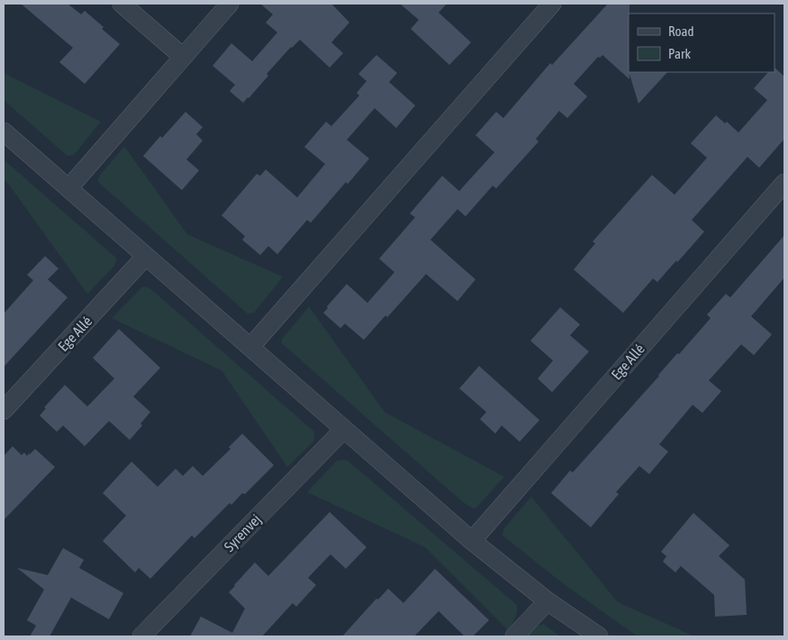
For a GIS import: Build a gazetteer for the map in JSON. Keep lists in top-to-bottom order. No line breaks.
{"streets":{"street":["Ege Allé","Syrenvej"]},"legend":["Road","Park"]}
